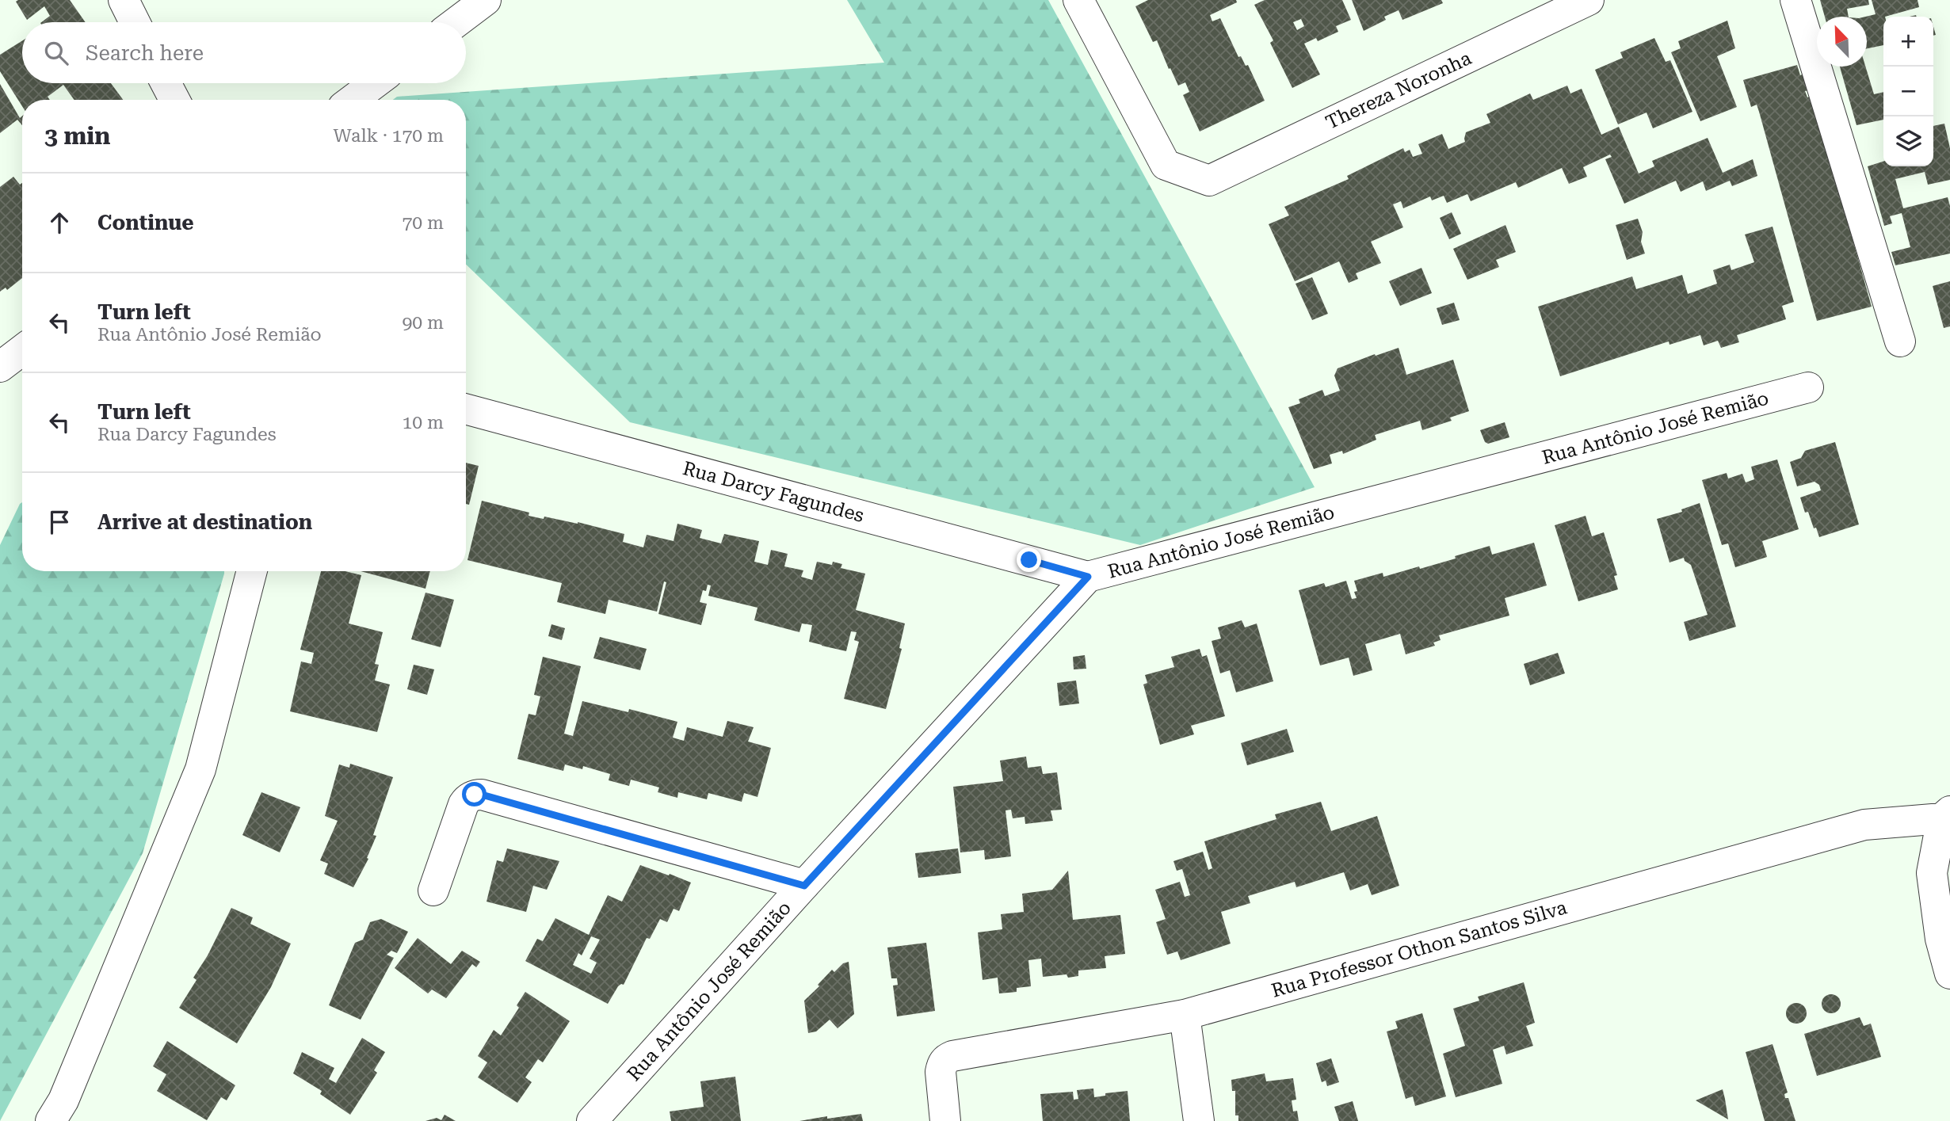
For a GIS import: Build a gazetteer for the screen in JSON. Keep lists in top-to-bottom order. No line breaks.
{"streets":{"street":["Thereza Noronha","Rua Antônio José Remião","Rua Darcy Fagundes","Rua Professor Othon Santos Silva"]},"crossings":[["Rua Antônio José Remião","Rua Darcy Fagundes"]],"north":"top left","page":{"map_buttons":["+","−"],"search":"Search here","heading":["3 min","Walk · 170 m"],"list":[["Continue","70 m"],["Turn left","Rua Antônio José Remião","90 m"],["Turn left","Rua Darcy Fagundes","10 m"],"Arrive at destination"]}}
